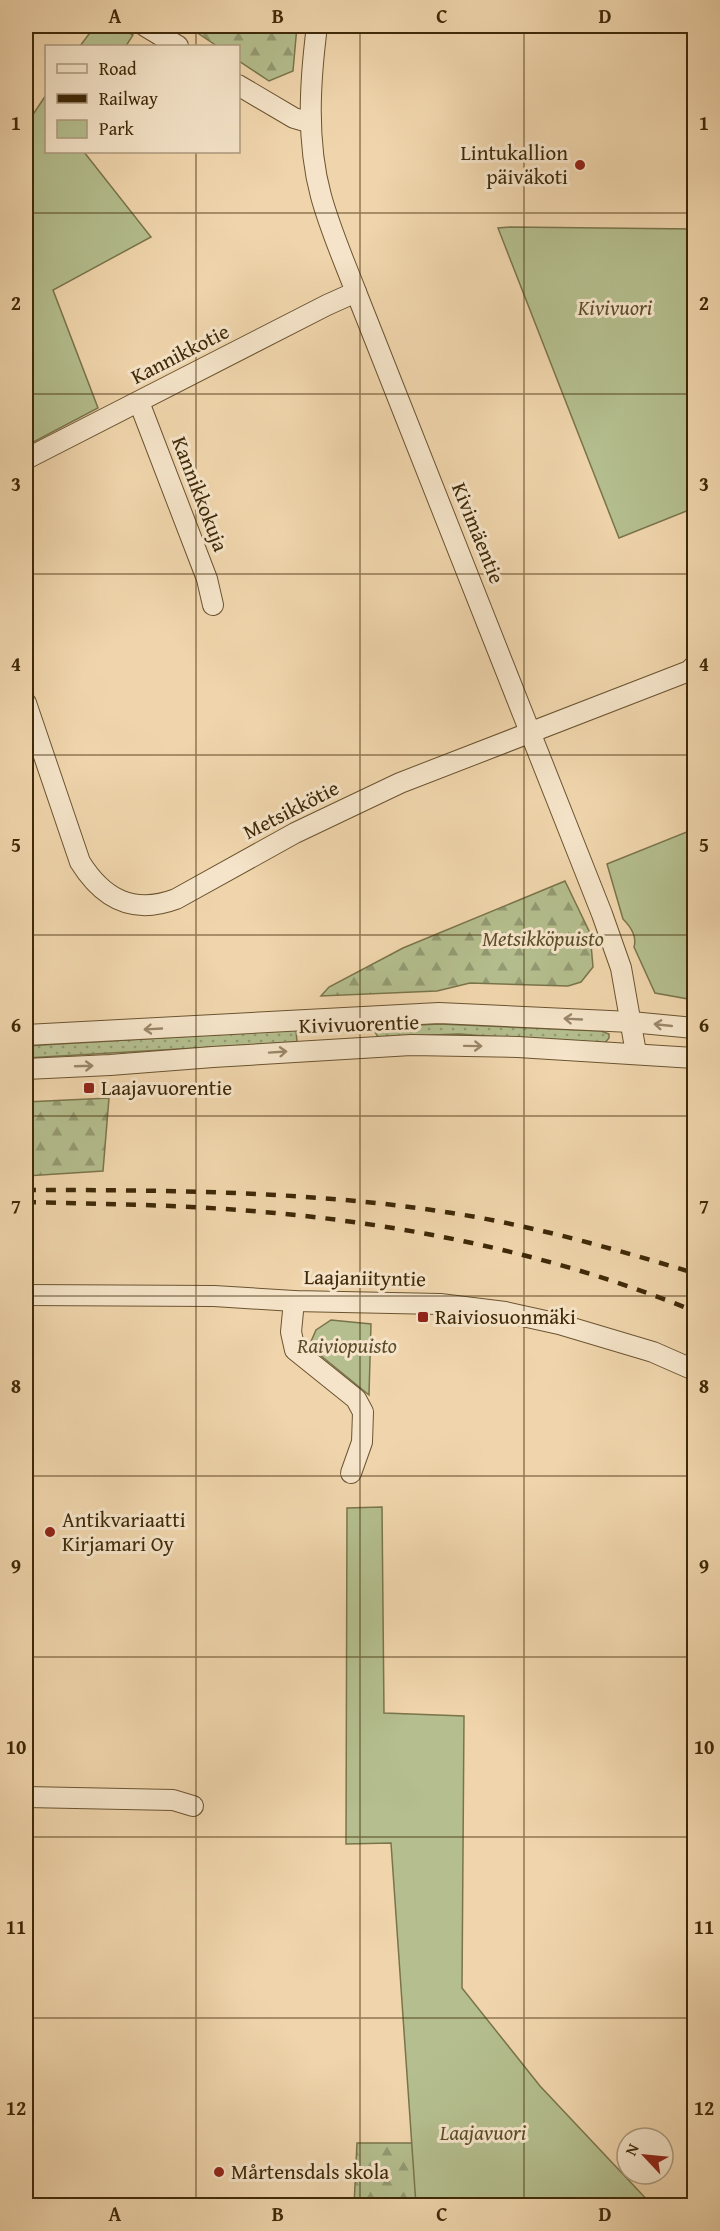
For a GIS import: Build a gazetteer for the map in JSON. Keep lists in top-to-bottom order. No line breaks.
{"streets":{"street":["Kannikkotie","Kannikkokuja","Kivimäentie","Metsikkötie","Kivivuorentie","Laajaniityntie"]},"crossings":[["Kannikkotie","Kannikkokuja"],["Kannikkotie","Kivimäentie"],["Kivimäentie","Metsikkötie"],["Kivimäentie","Kivivuorentie"]],"parks":["Kivivuori","Metsikköpuisto","Raiviopuisto","Laajavuori"],"places":{"other":["Lintukallion päiväkoti","Antikvariaatti Kirjamari Oy","Mårtensdals skola"],"transit":["Laajavuorentie","Raiviosuonmäki"]},"legend":["Road","Railway","Park"],"north":"top left","grid":{"columns":["A","B","C","D"],"rows":["1","2","3","4","5","6","7","8","9","10","11","12"]}}
